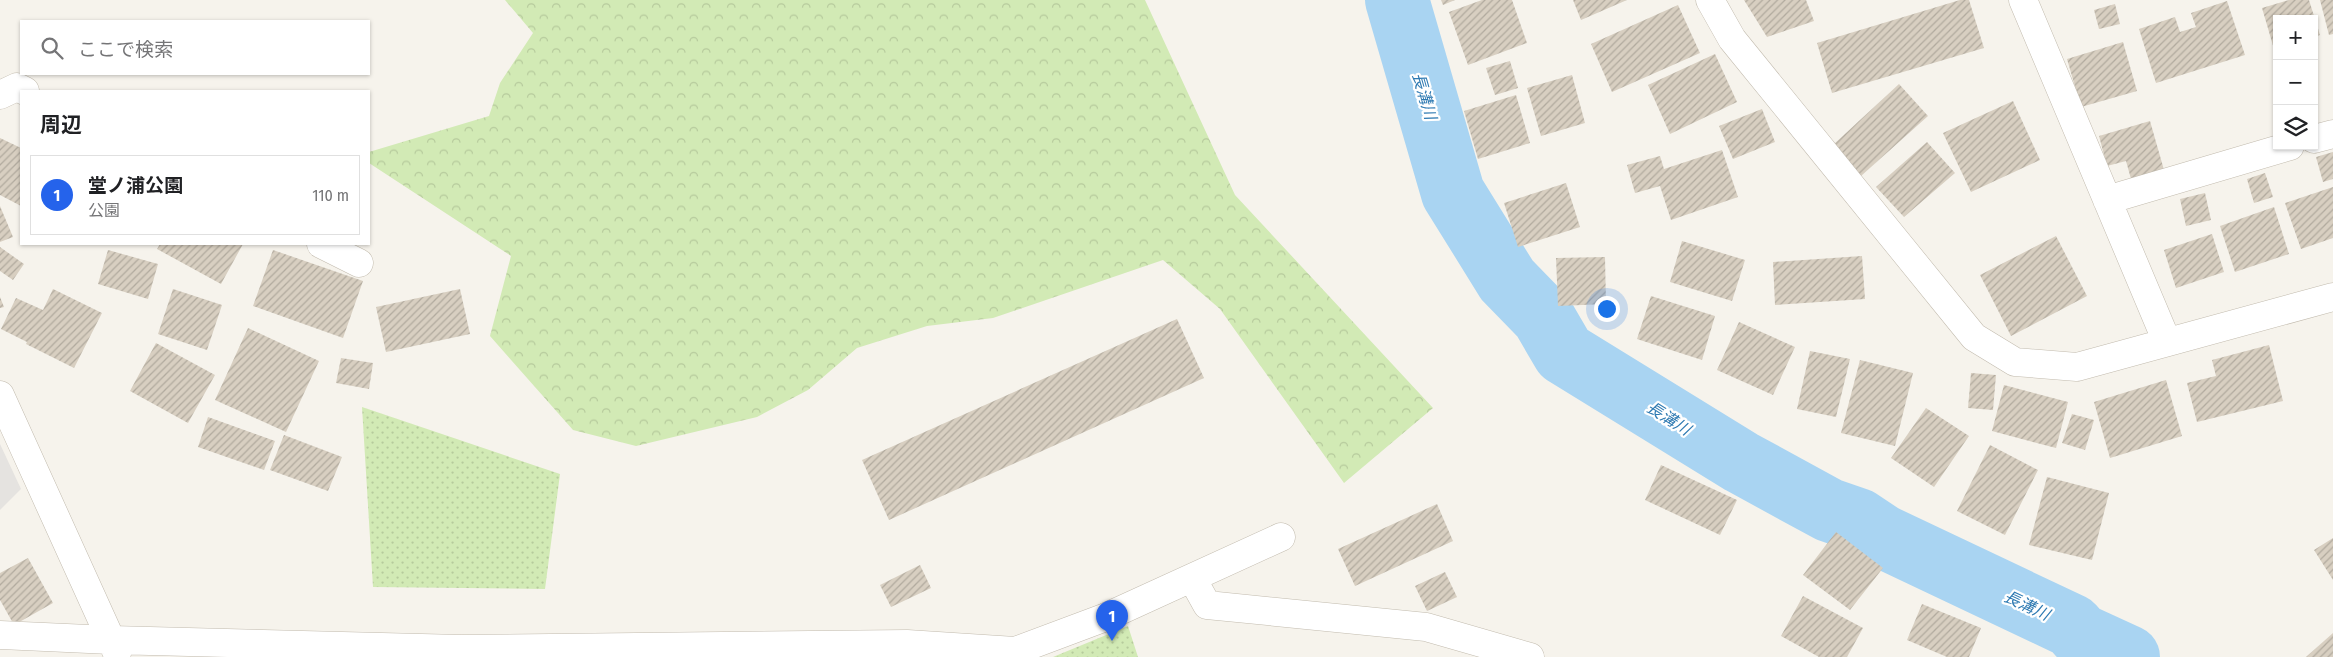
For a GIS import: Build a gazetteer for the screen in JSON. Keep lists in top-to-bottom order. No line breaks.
{"water":["長溝川"],"page":{"map_buttons":["+","−"],"search":"ここで検索","heading":"周辺","list":[{"mark":"1","name":"堂ノ浦公園","note":"公園","value":"110 m"}],"pins":"1"}}
